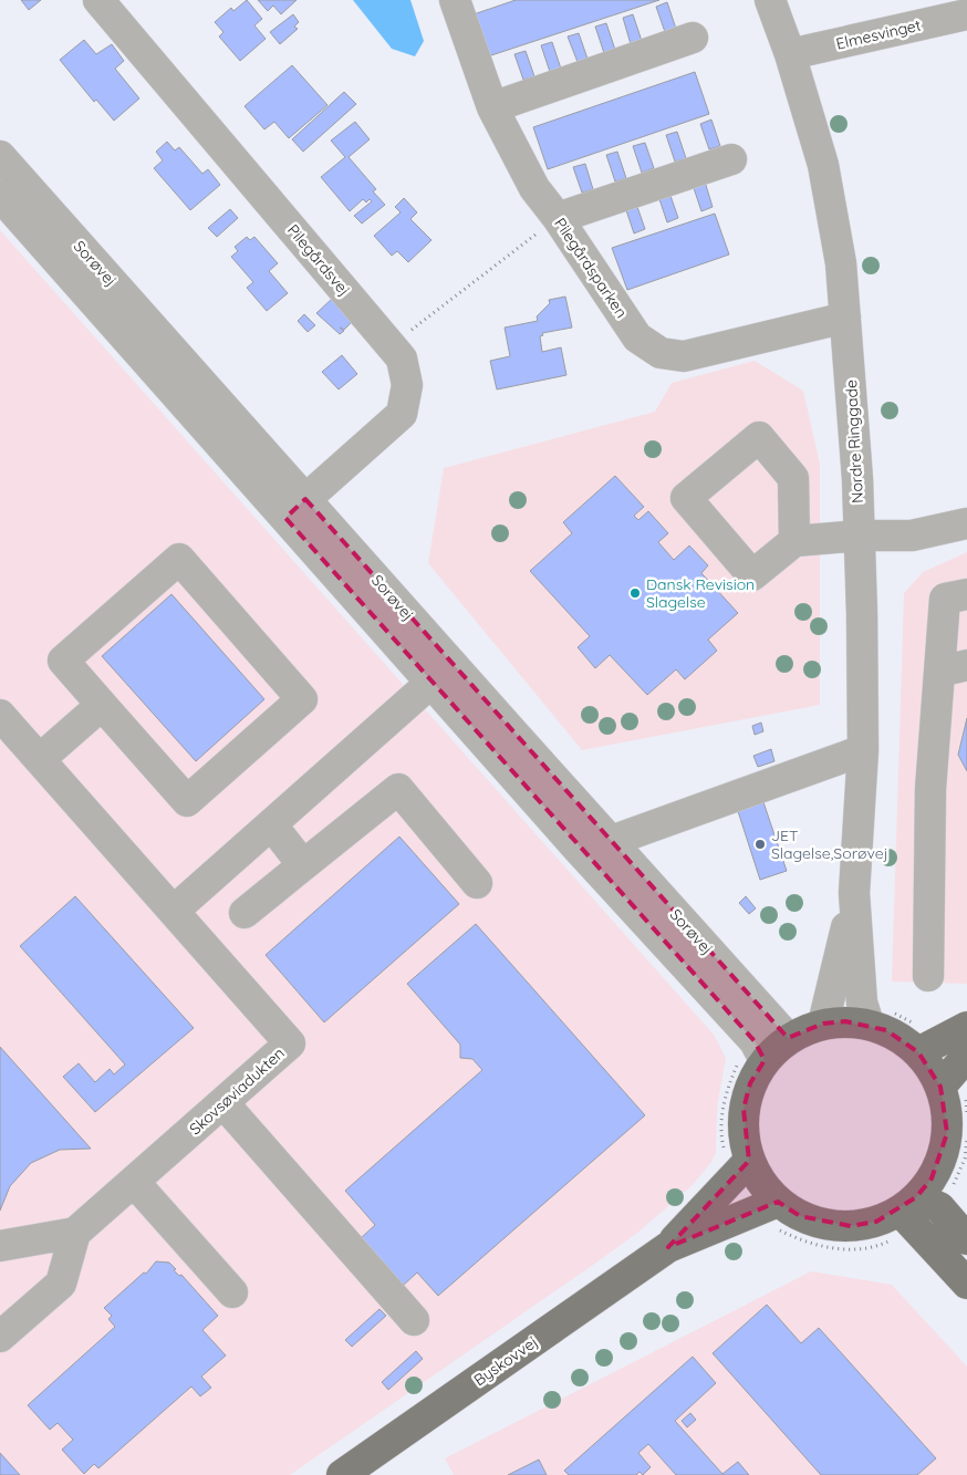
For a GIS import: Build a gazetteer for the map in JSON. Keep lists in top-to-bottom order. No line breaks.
{"streets":{"main road":["Byskovvej"],"street":["Elmesvinget","Pilegårdsvej","Sorøvej","Pilegårdsparken","Nordre Ringgade","Skovsøviadukten"]},"crossings":[["Elmesvinget","Nordre Ringgade"],["Pilegårdsvej","Sorøvej"],["Pilegårdsparken","Nordre Ringgade"]],"places":["Dansk Revision Slagelse","JET Slagelse,Sorøvej"]}
